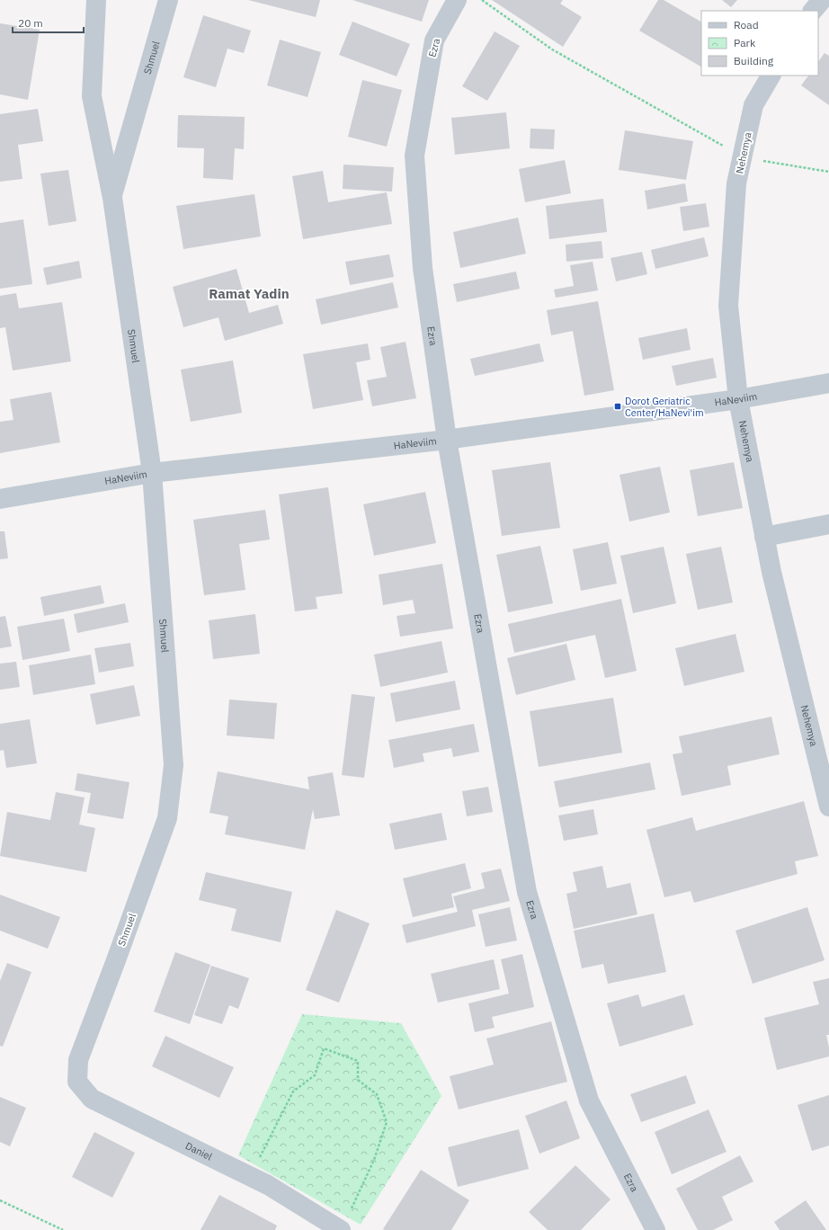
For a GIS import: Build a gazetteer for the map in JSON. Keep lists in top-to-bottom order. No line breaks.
{"streets":{"street":["Ezra","Shmuel","Nehemya","HaNeviim","Daniel"]},"crossings":[["Ezra","HaNeviim"],["Shmuel","HaNeviim"],["Shmuel","Daniel"],["Nehemya","HaNeviim"]],"districts":["Ramat Yadin"],"places":{"transit":["Dorot Geriatric Center/HaNevi'im"]},"legend":["Road","Park","Building"],"scale_bar":"20 m"}
